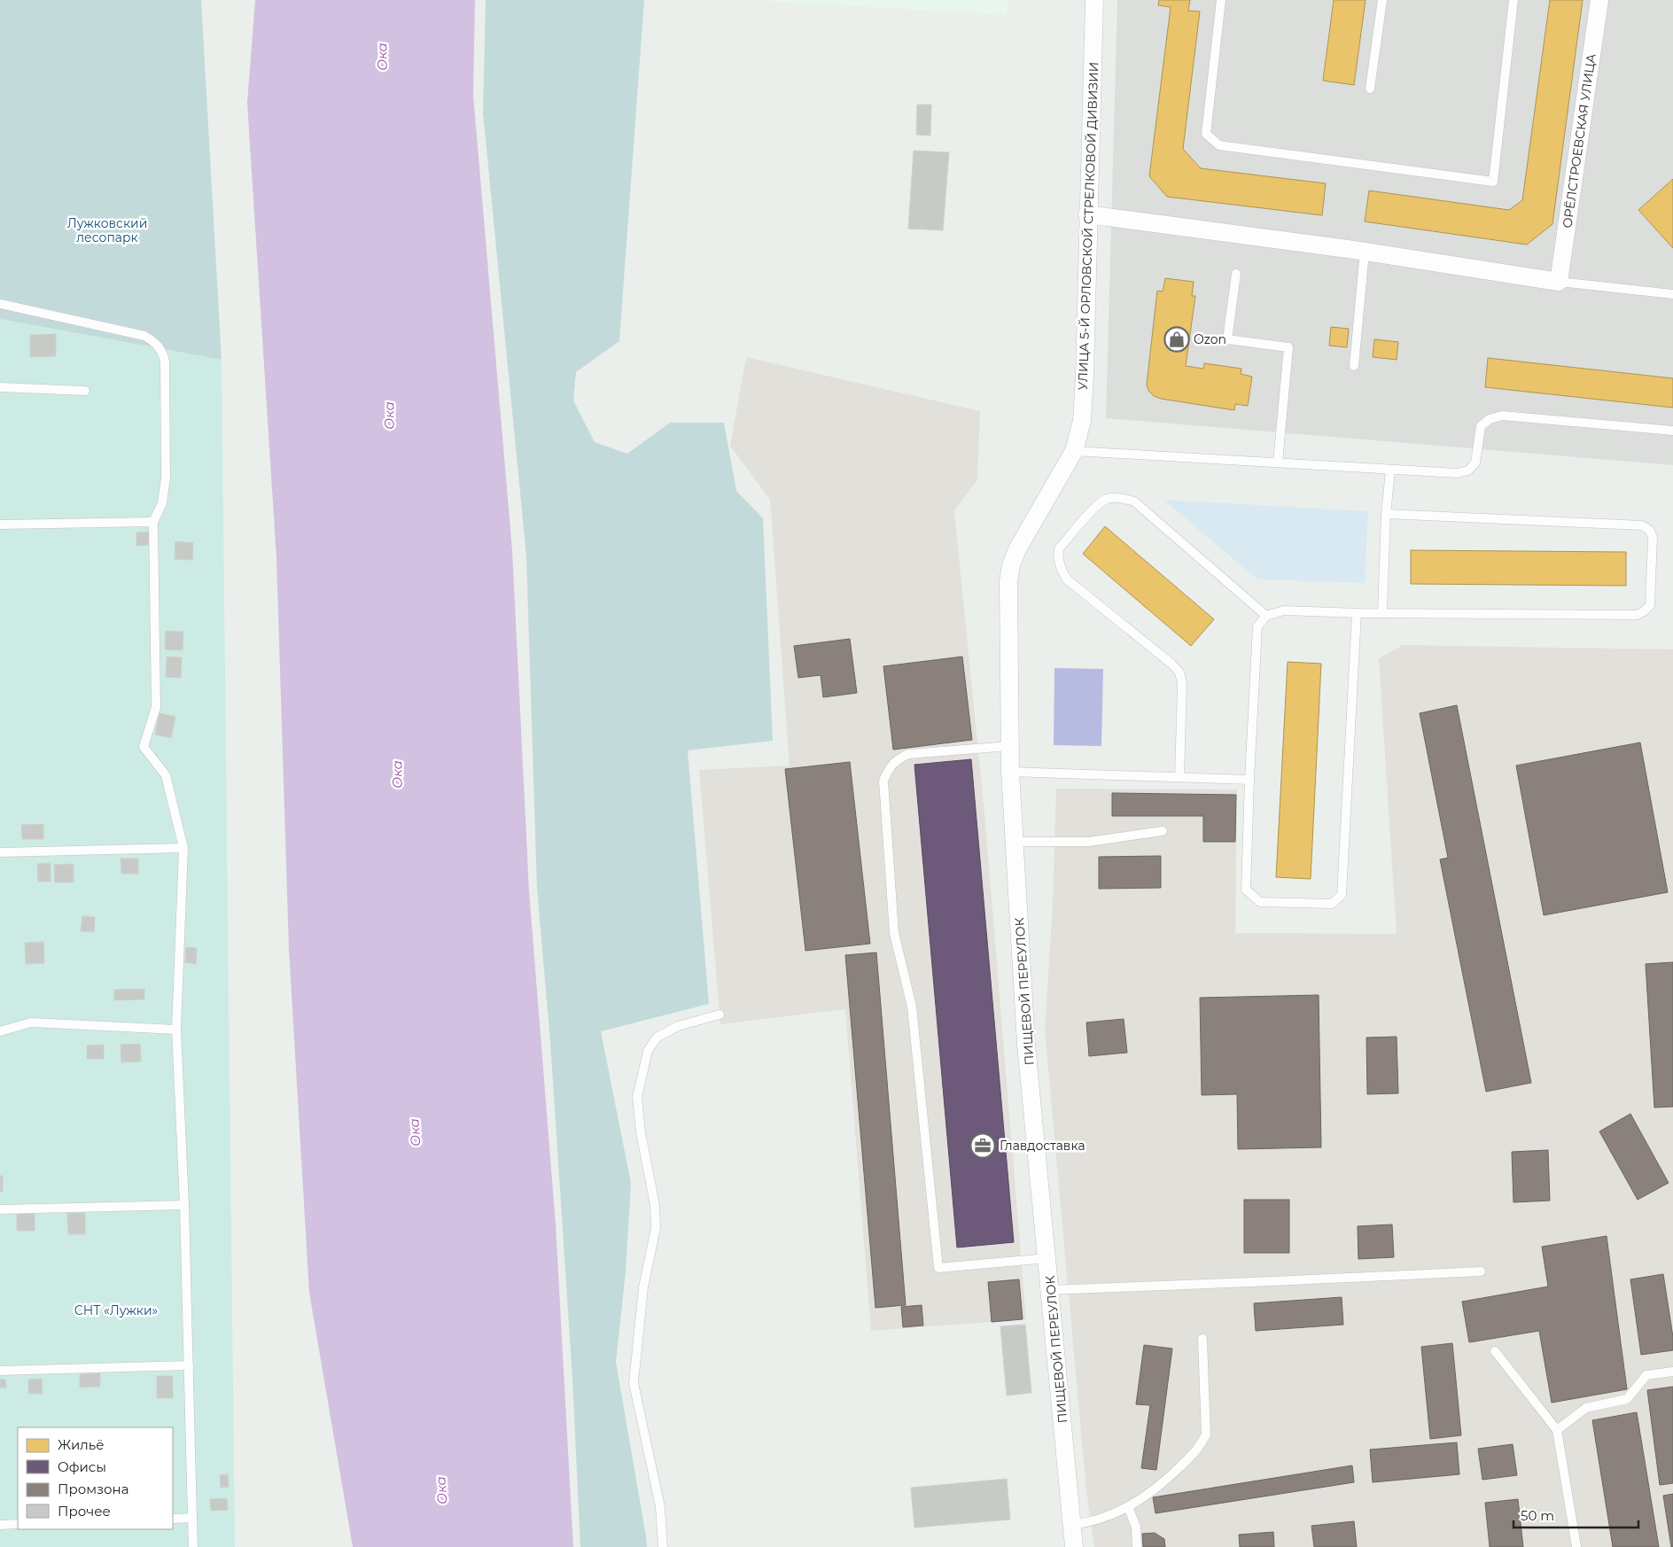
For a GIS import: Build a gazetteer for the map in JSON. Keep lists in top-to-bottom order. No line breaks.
{"streets":{"street":["ОРЁЛСТРОЕВСКАЯ УЛИЦА","УЛИЦА 5-Й ОРЛОВСКОЙ СТРЕЛКОВОЙ ДИВИЗИИ","ПИЩЕВОЙ ПЕРЕУЛОК"]},"crossings":[["УЛИЦА 5-Й ОРЛОВСКОЙ СТРЕЛКОВОЙ ДИВИЗИИ","ПИЩЕВОЙ ПЕРЕУЛОК"]],"water":["Ока"],"parks":["Лужковский лесопарк","СНТ «Лужки»"],"places":{"shop":["Ozon"],"office":["Главдоставка"]},"legend":["Жильё","Офисы","Промзона","Прочее"],"scale_bar":"50 m"}
